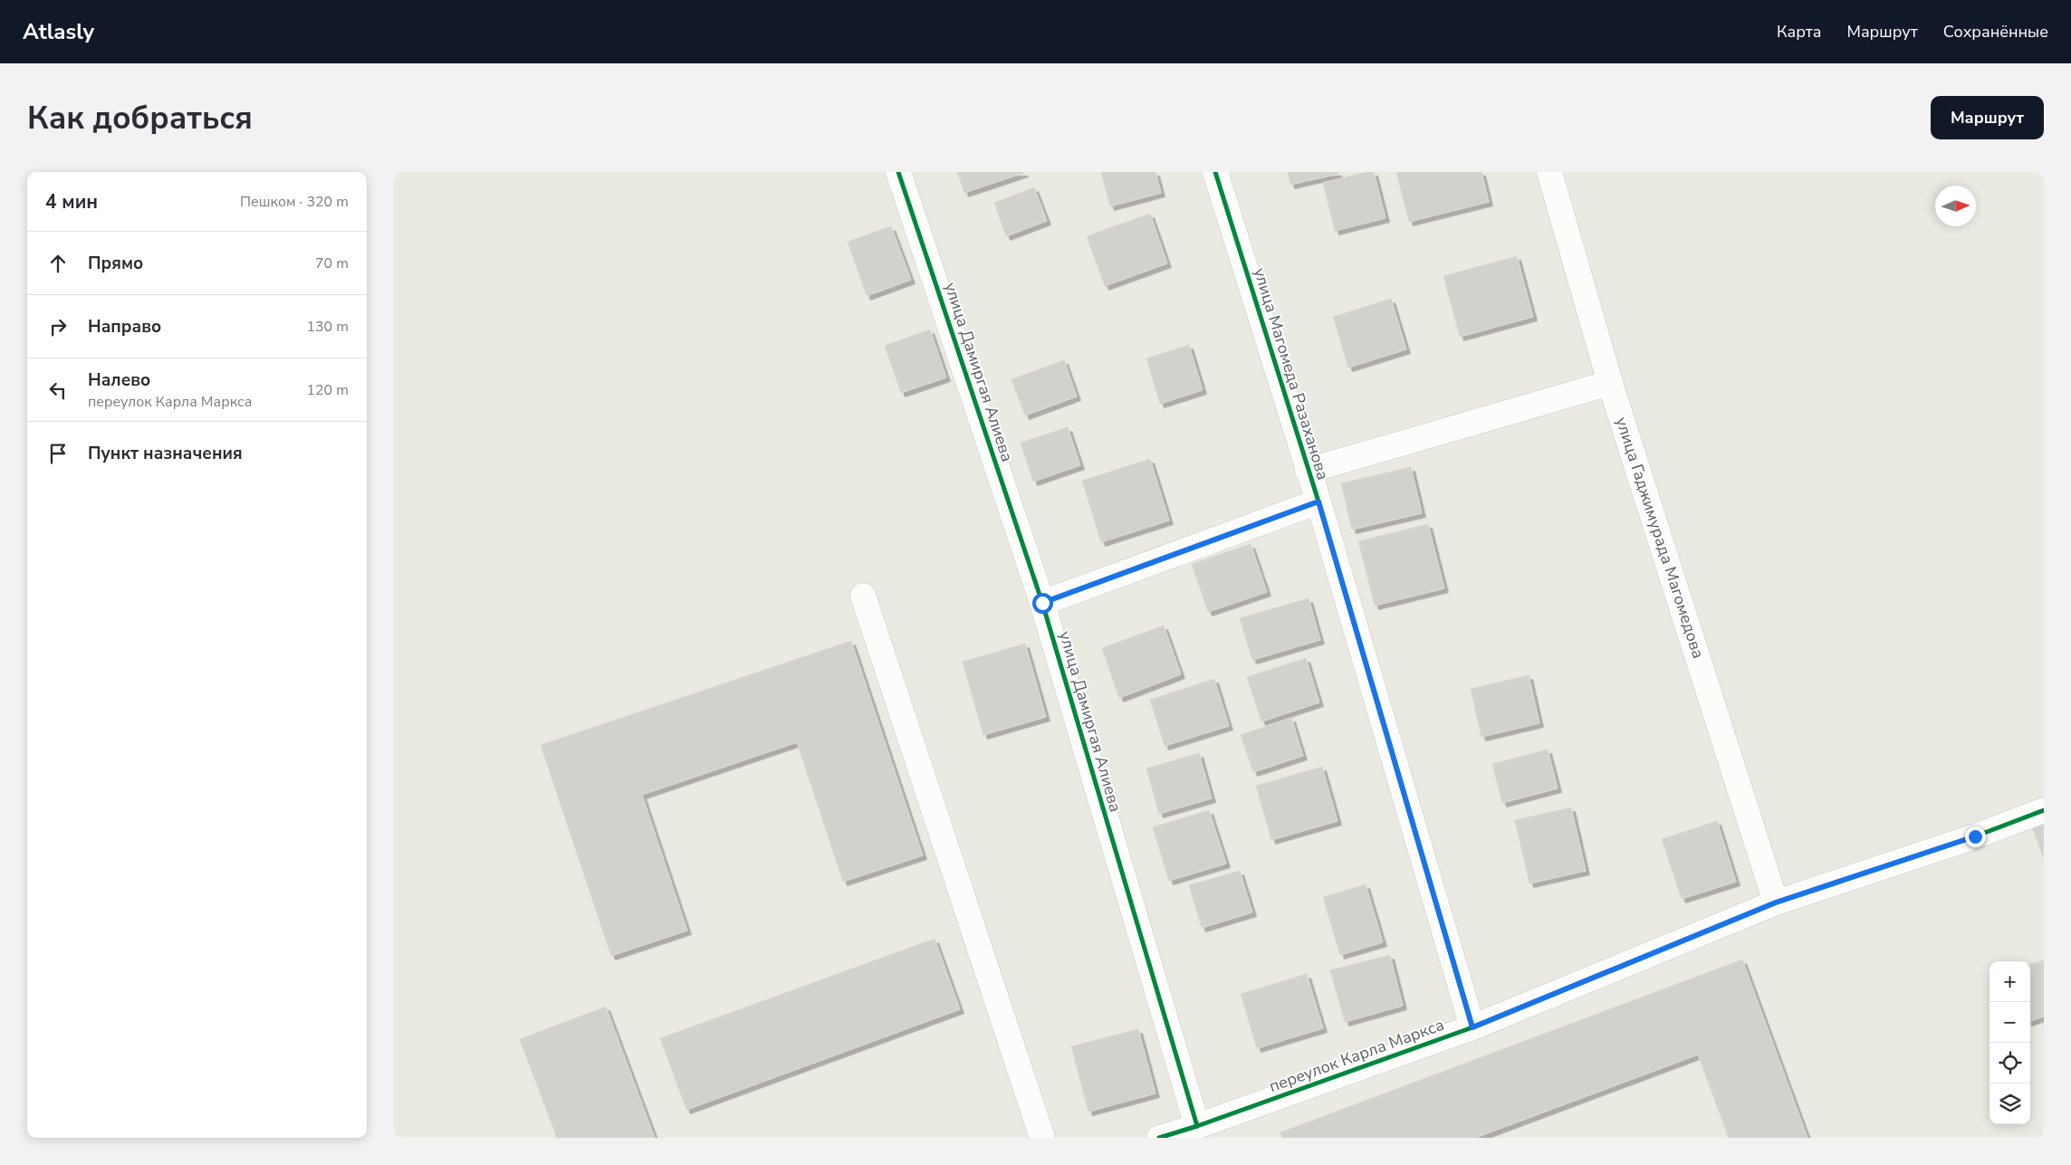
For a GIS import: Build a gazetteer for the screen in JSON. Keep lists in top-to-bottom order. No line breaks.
{"streets":{"street":["улица Дамиргая Алиева","улица Магомеда Разаханова","улица Гаджимурада Магомедова","переулок Карла Маркса"]},"crossings":[["улица Дамиргая Алиева","переулок Карла Маркса"],["улица Магомеда Разаханова","переулок Карла Маркса"],["улица Гаджимурада Магомедова","переулок Карла Маркса"]],"north":"right","page":{"header":"Atlasly","nav":["Карта","Маршрут","Сохранённые"],"buttons":"Маршрут","title":"Как добраться","heading":["4 мин","Пешком · 320 m"],"list":[["Прямо","70 m"],["Направо","130 m"],["Налево","переулок Карла Маркса","120 m"],"Пункт назначения"],"map_buttons":["+","−"]}}
